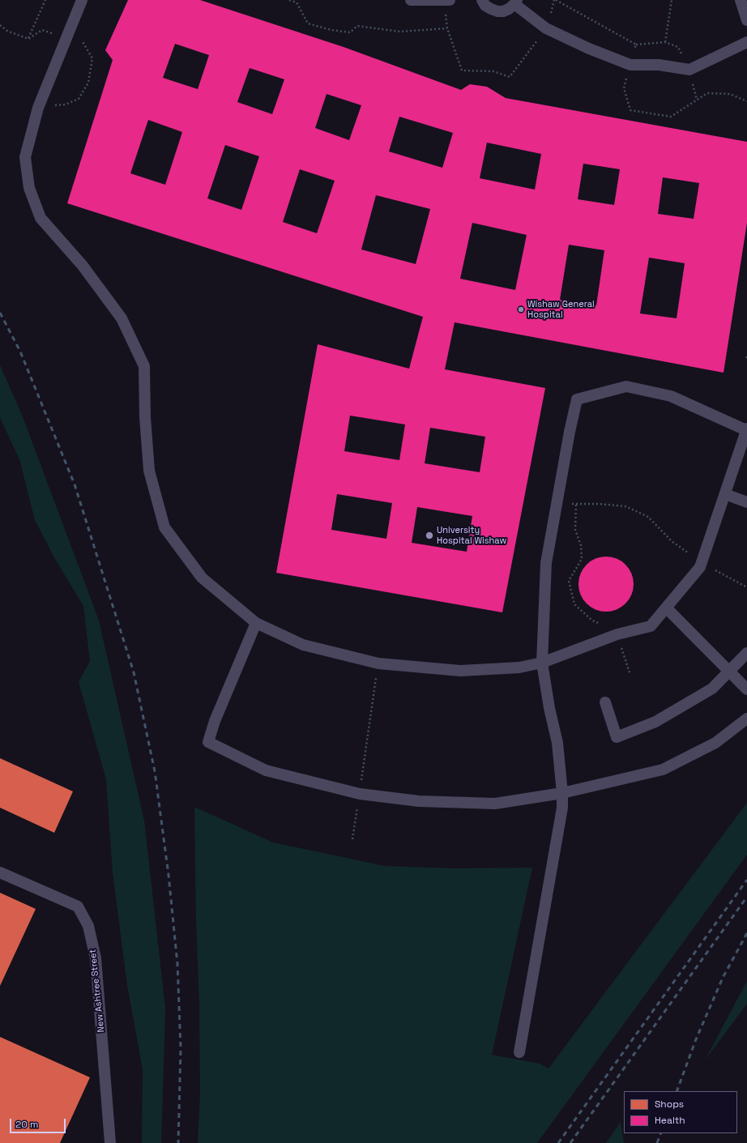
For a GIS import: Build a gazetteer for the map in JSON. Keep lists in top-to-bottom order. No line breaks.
{"streets":{"lane":["New Ashtree Street"]},"places":["Wishaw General Hospital","University Hospital Wishaw"],"legend":["Shops","Health"],"scale_bar":"20 m"}
